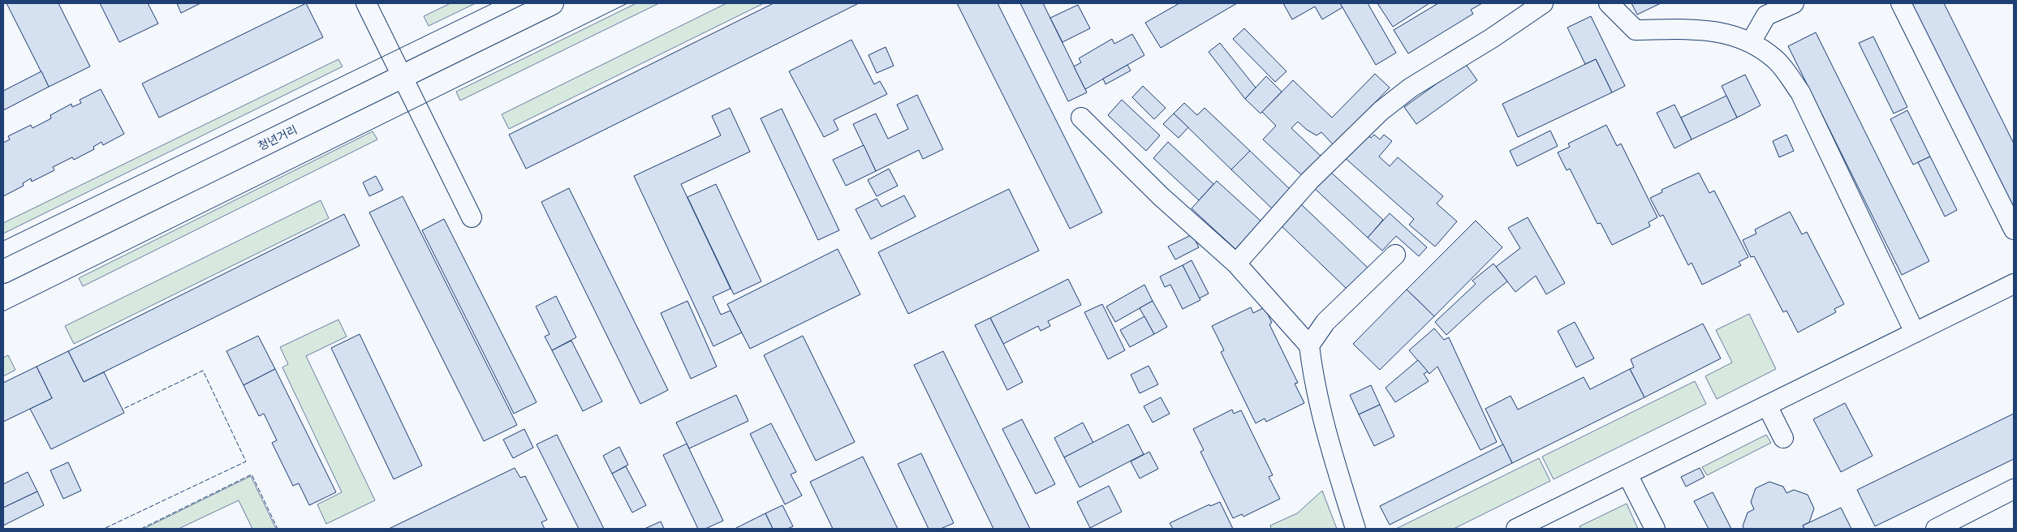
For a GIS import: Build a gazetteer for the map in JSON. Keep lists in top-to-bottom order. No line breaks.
{"streets":{"main road":["청년거리"]}}
